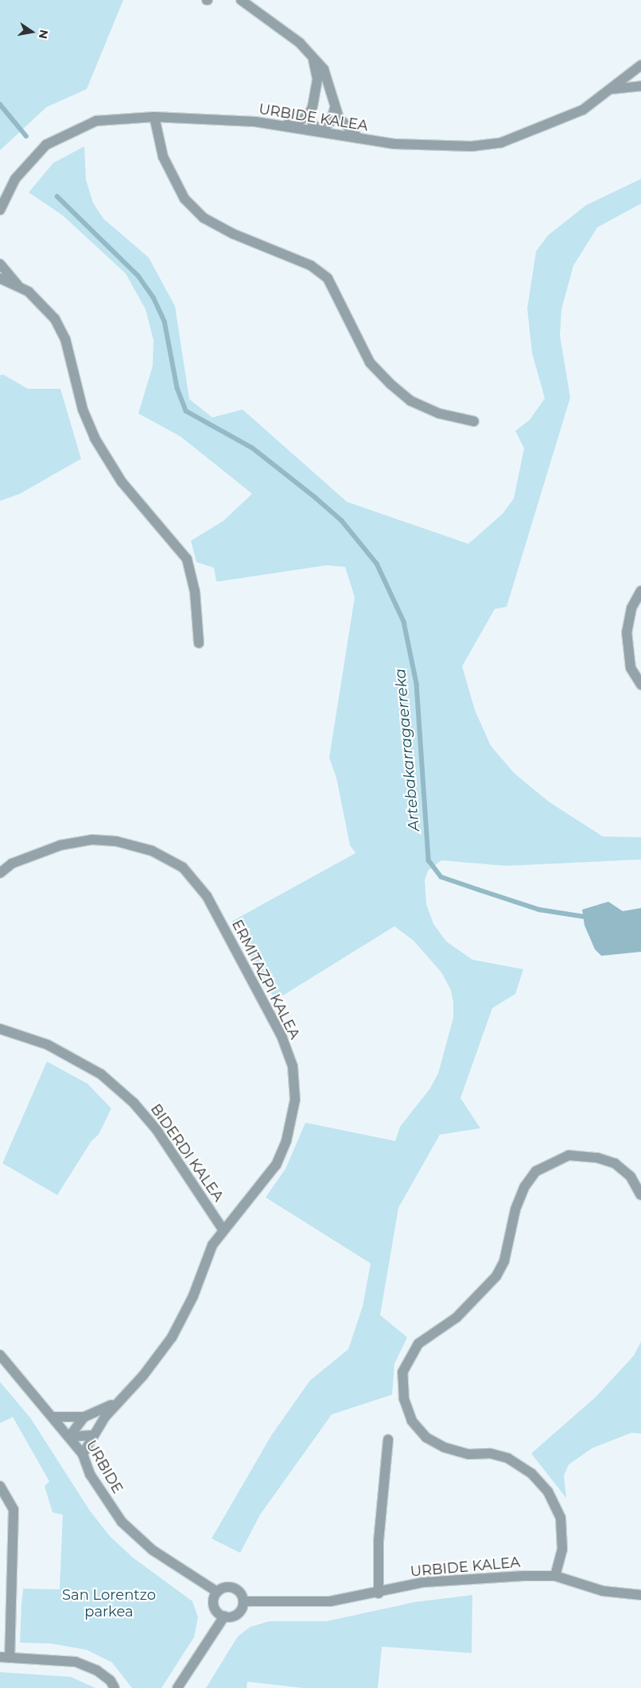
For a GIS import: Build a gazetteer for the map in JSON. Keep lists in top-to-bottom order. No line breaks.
{"streets":{"street":["URBIDE KALEA","ERMITAZPI KALEA","BIDERDI KALEA","URBIDE"]},"crossings":[["URBIDE KALEA","URBIDE"],["ERMITAZPI KALEA","BIDERDI KALEA"],["ERMITAZPI KALEA","URBIDE"]],"water":["Artebakarragaerreka"],"parks":["San Lorentzo parkea"],"north":"right"}
